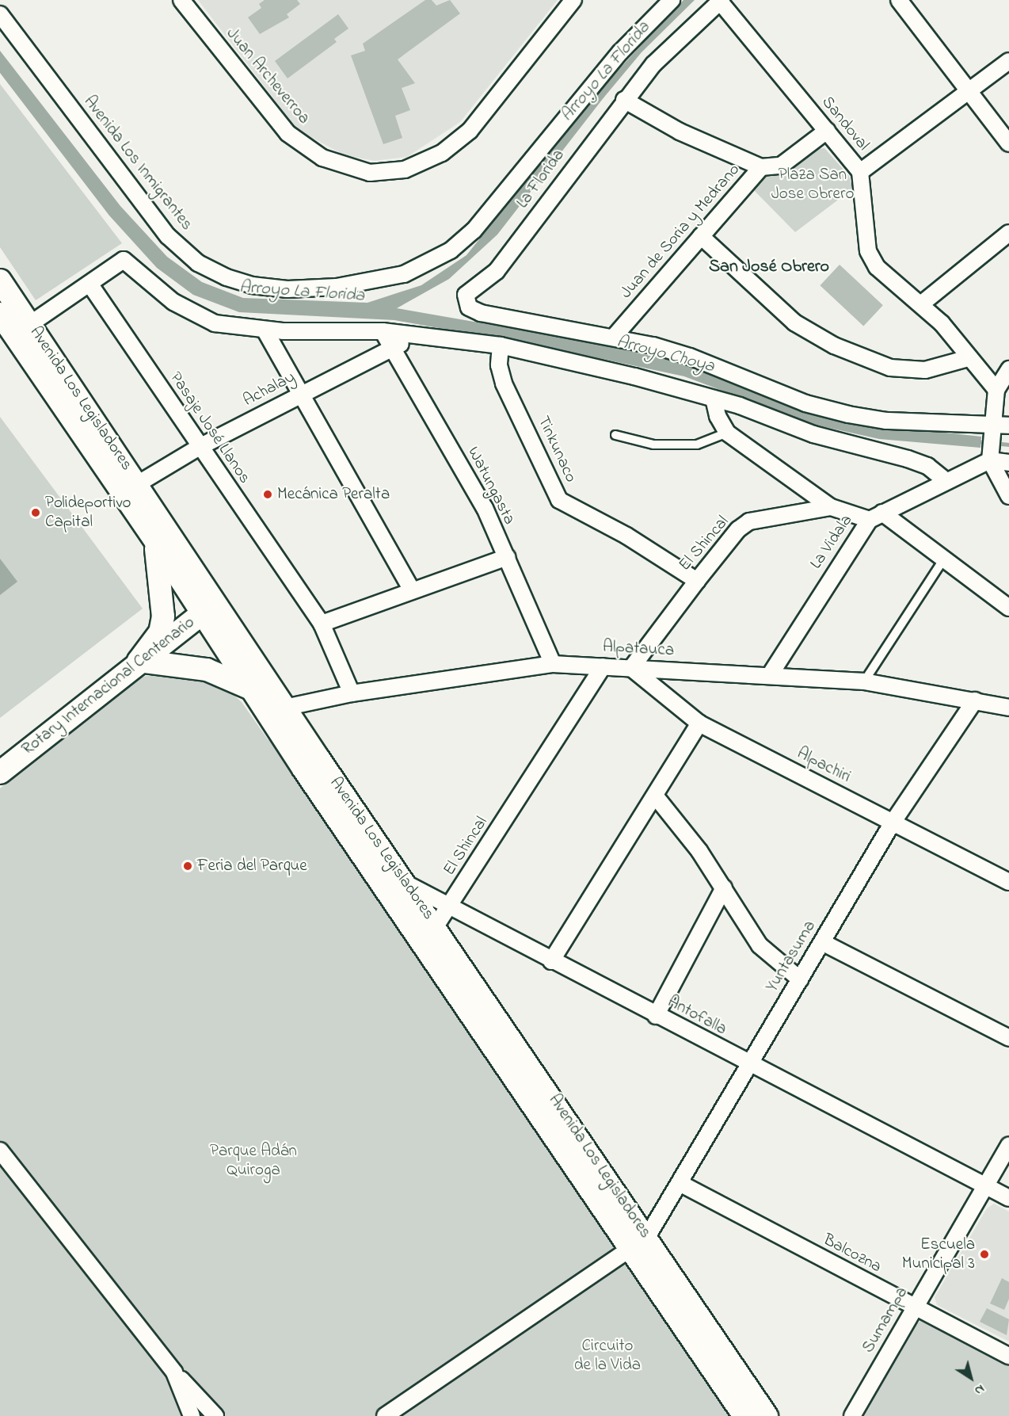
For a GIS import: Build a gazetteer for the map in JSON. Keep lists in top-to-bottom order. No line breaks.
{"streets":{"main road":["Avenida Los Legisladores","Rotary Internacional Centenario"],"street":["Juan Archeverroa","Sandoval","Avenida Los Inmigrantes","La Florida","Juan de Soria y Medrano","Achalay","Pasaje José Llanos","Tinkunaco","Watungasta","La Vidala","El Shincal","Alpatauca","Alpachiri","Yuntasuma","Antofalla","Balcozna","Sumampa"]},"crossings":[["Sandoval","La Florida"],["Sandoval","Juan de Soria y Medrano"],["La Florida","Juan de Soria y Medrano"],["Achalay","Avenida Los Legisladores"],["Achalay","Pasaje José Llanos"],["Achalay","Watungasta"],["Avenida Los Legisladores","El Shincal"],["Avenida Los Legisladores","Alpatauca"],["Avenida Los Legisladores","Rotary Internacional Centenario"],["Avenida Los Legisladores","Yuntasuma"],["Avenida Los Legisladores","Antofalla"],["Pasaje José Llanos","Alpatauca"],["Tinkunaco","El Shincal"],["Watungasta","Alpatauca"],["La Vidala","El Shincal"],["La Vidala","Alpatauca"],["El Shincal","Alpatauca"],["El Shincal","Alpachiri"],["El Shincal","Antofalla"],["Alpatauca","Alpachiri"],["Alpatauca","Yuntasuma"],["Alpachiri","Yuntasuma"],["Yuntasuma","Antofalla"],["Yuntasuma","Balcozna"],["Antofalla","Sumampa"],["Balcozna","Sumampa"]],"districts":["San José Obrero"],"water":["Arroyo La Florida","Arroyo Choya"],"parks":["Plaza San Jose Obrero","Parque Adán Quiroga","Circuito de la Vida"],"places":["Mecánica Peralta","Polideportivo Capital","Feria del Parque","Escuela Municipal 3"],"north":"bottom right"}
